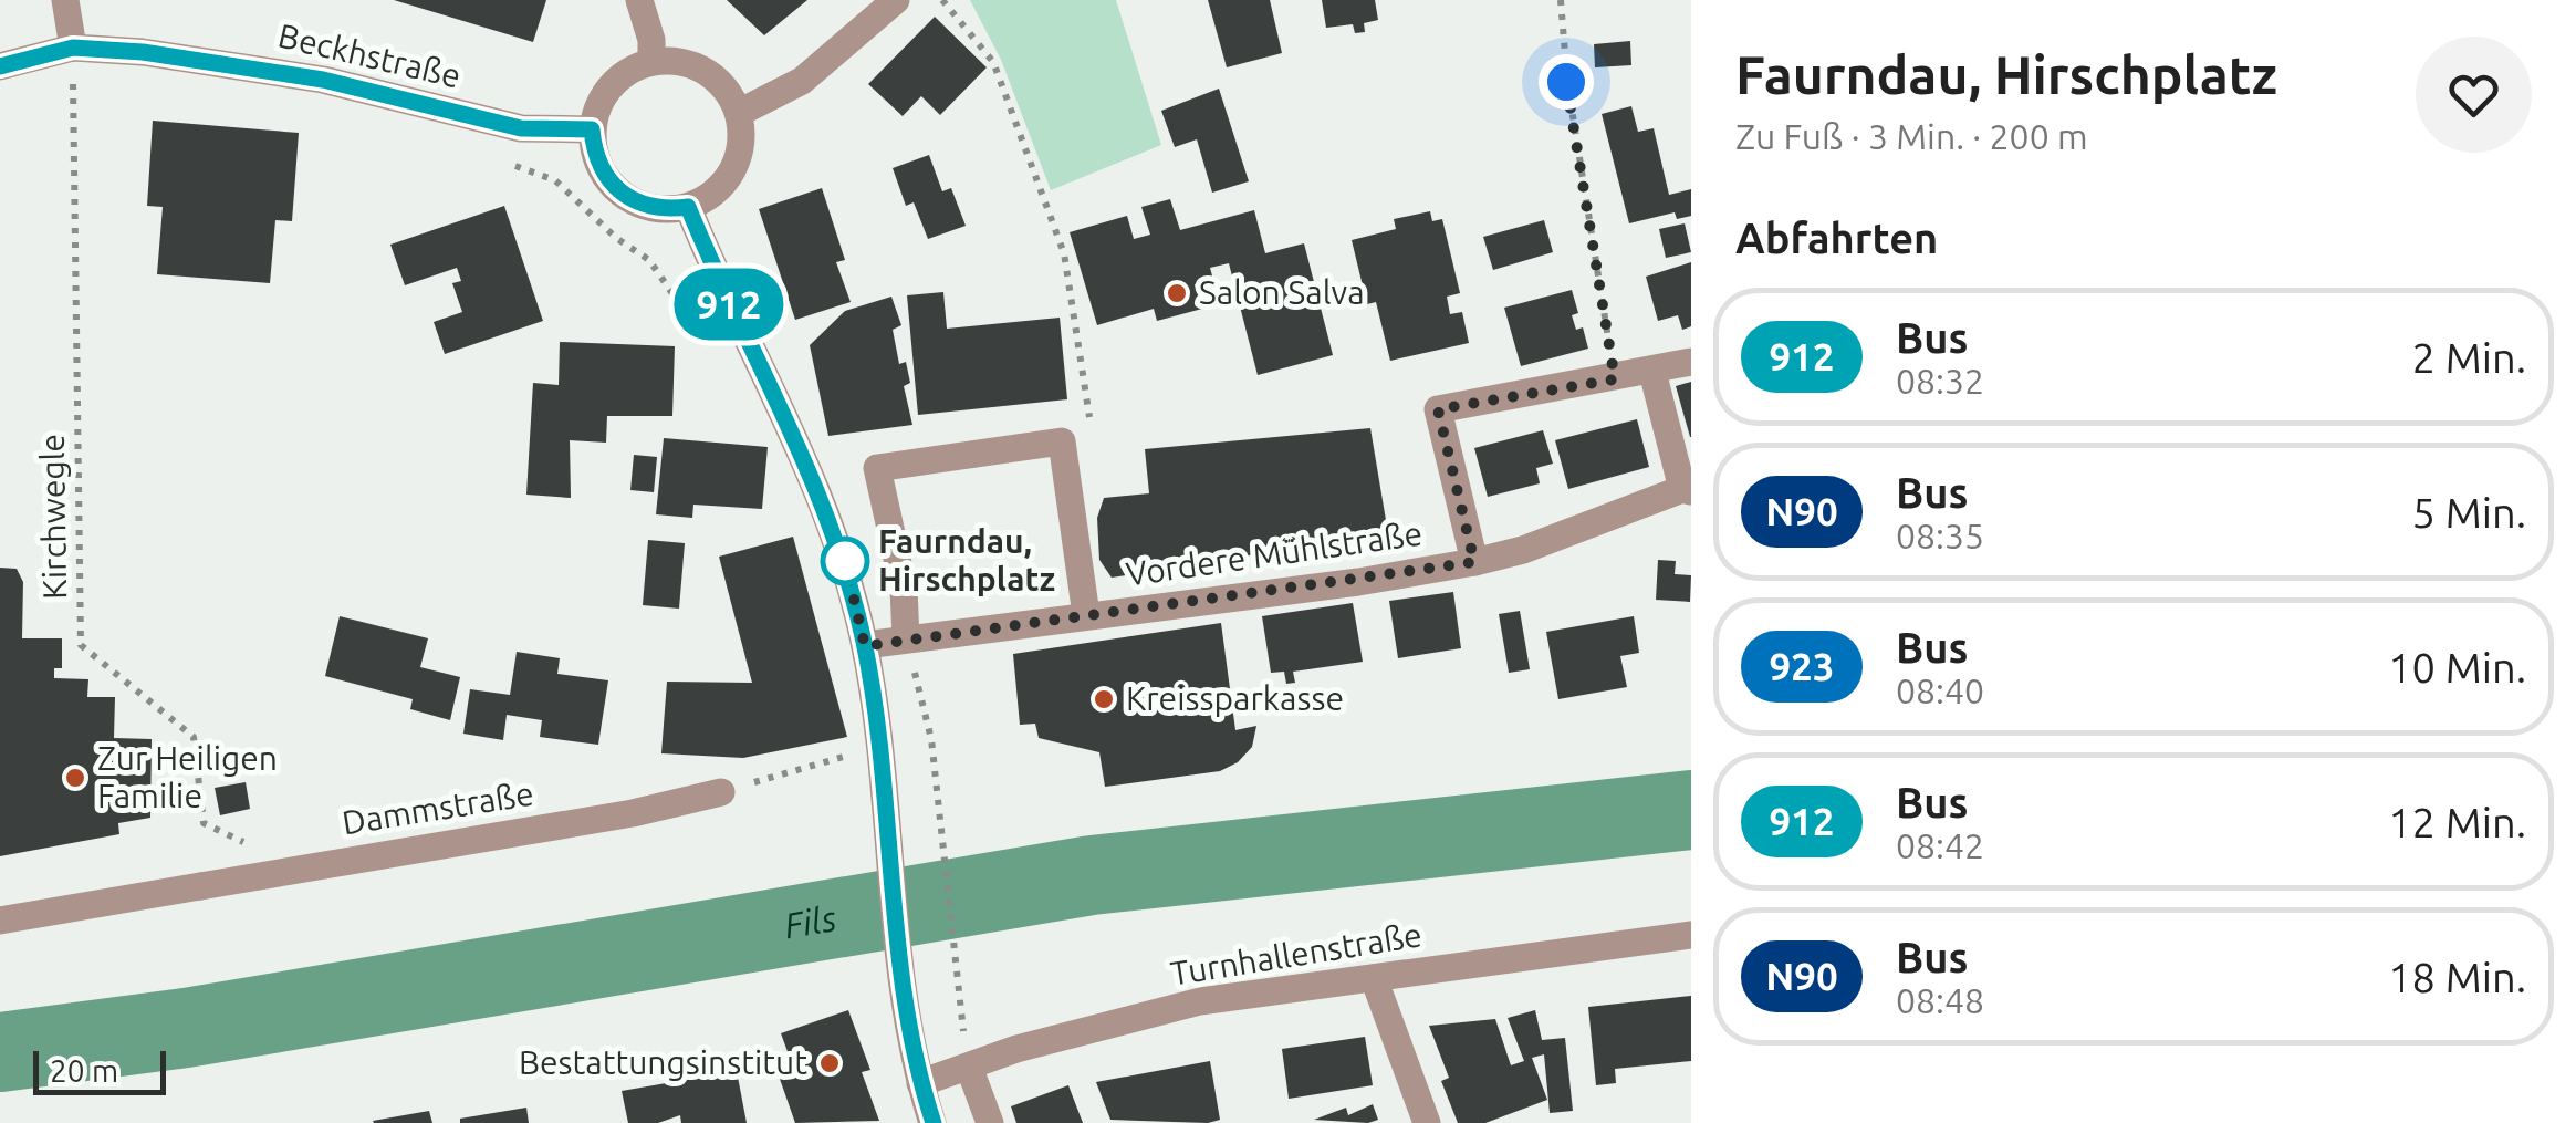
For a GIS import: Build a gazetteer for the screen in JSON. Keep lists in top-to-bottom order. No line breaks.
{"streets":{"street":["Beckhstraße","Vordere Mühlstraße","Dammstraße","Turnhallenstraße"],"path":["Kirchwegle"]},"crossings":[["Beckhstraße","Kirchwegle"],["Kirchwegle","Dammstraße"]],"water":["Fils"],"places":["Salon Salva","Faurndau, Hirschplatz","Kreissparkasse","Zur Heiligen Familie","Bestattungsinstitut"],"lines":["bus line 912"],"scale_bar":"20 m","page":{"on_map":"912","heading":[["Faurndau, Hirschplatz","Zu Fuß · 3 Min. · 200 m"],"Abfahrten"],"list":[{"mark":"912","name":"Bus","note":"08:32","value":"2 Min."},{"mark":"N90","name":"Bus","note":"08:35","value":"5 Min."},{"mark":"923","name":"Bus","note":"08:40","value":"10 Min."},{"mark":"912","name":"Bus","note":"08:42","value":"12 Min."},{"mark":"N90","name":"Bus","note":"08:48","value":"18 Min."}],"scale":"20 m"}}
